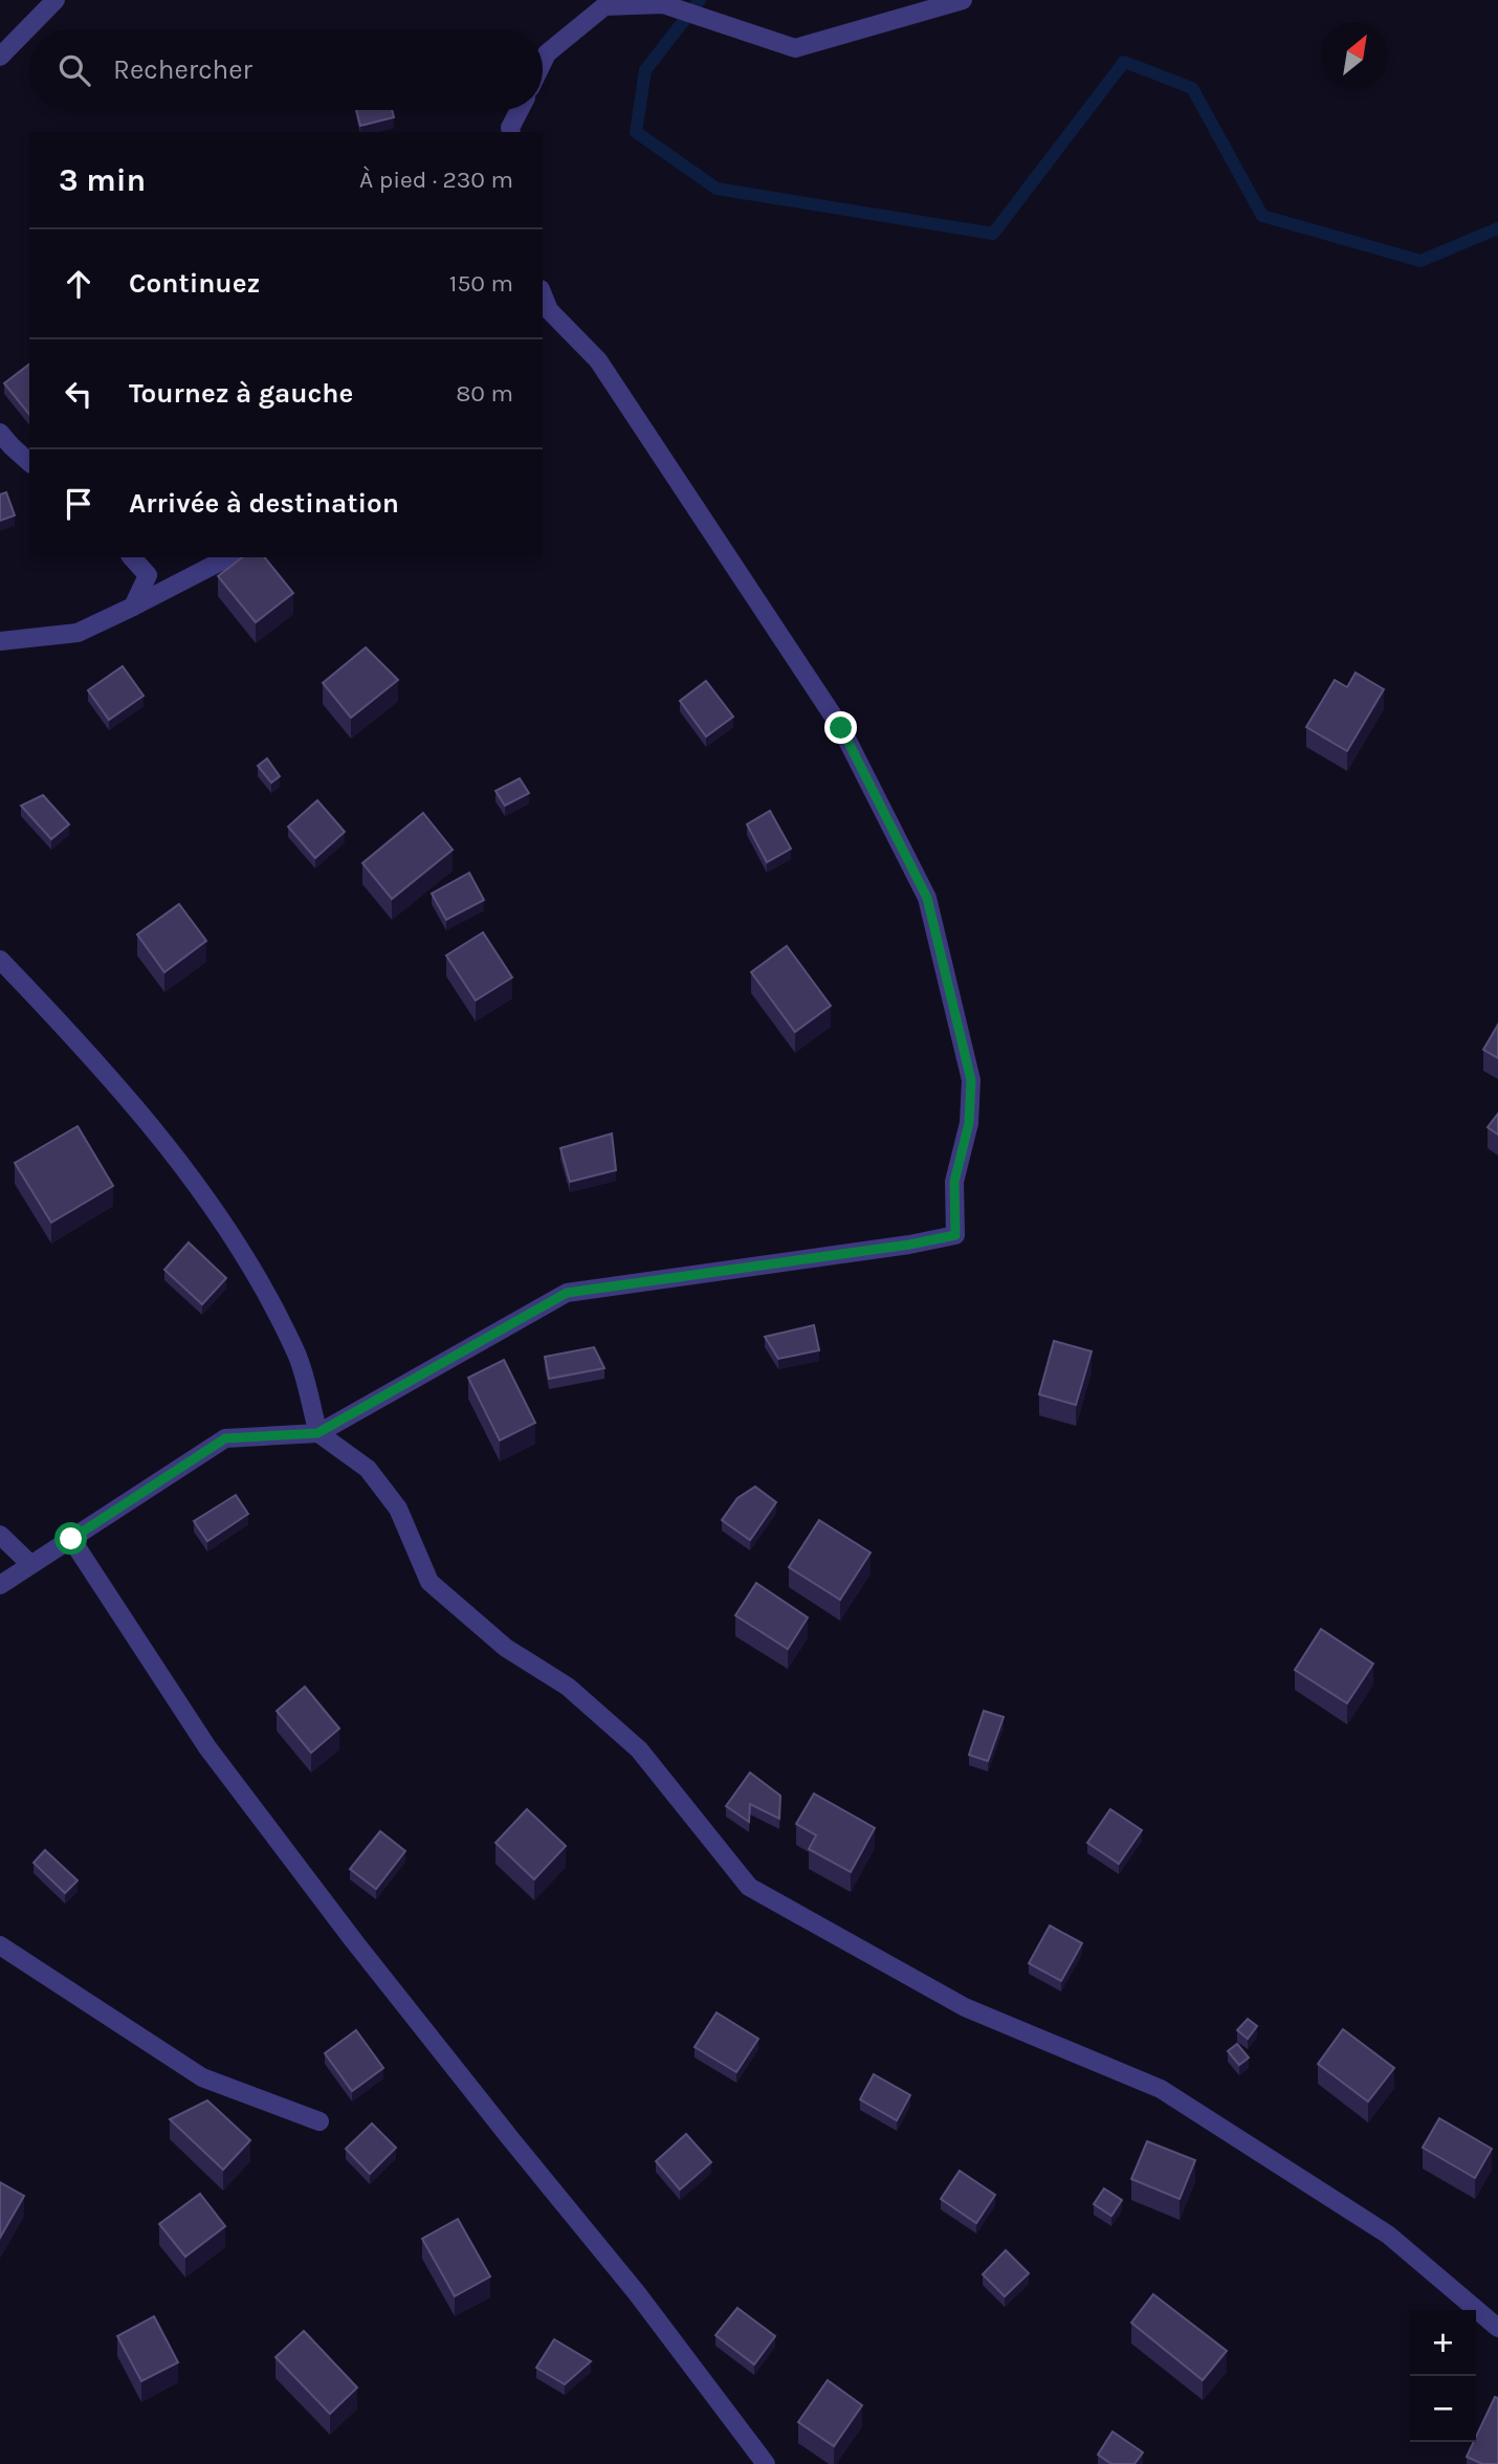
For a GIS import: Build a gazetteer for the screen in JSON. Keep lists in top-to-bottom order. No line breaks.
{"north":"top right","page":{"search":"Rechercher","heading":["3 min","À pied · 230 m"],"list":[["Continuez","150 m"],["Tournez à gauche","80 m"],"Arrivée à destination"],"map_buttons":["+","−"]}}
